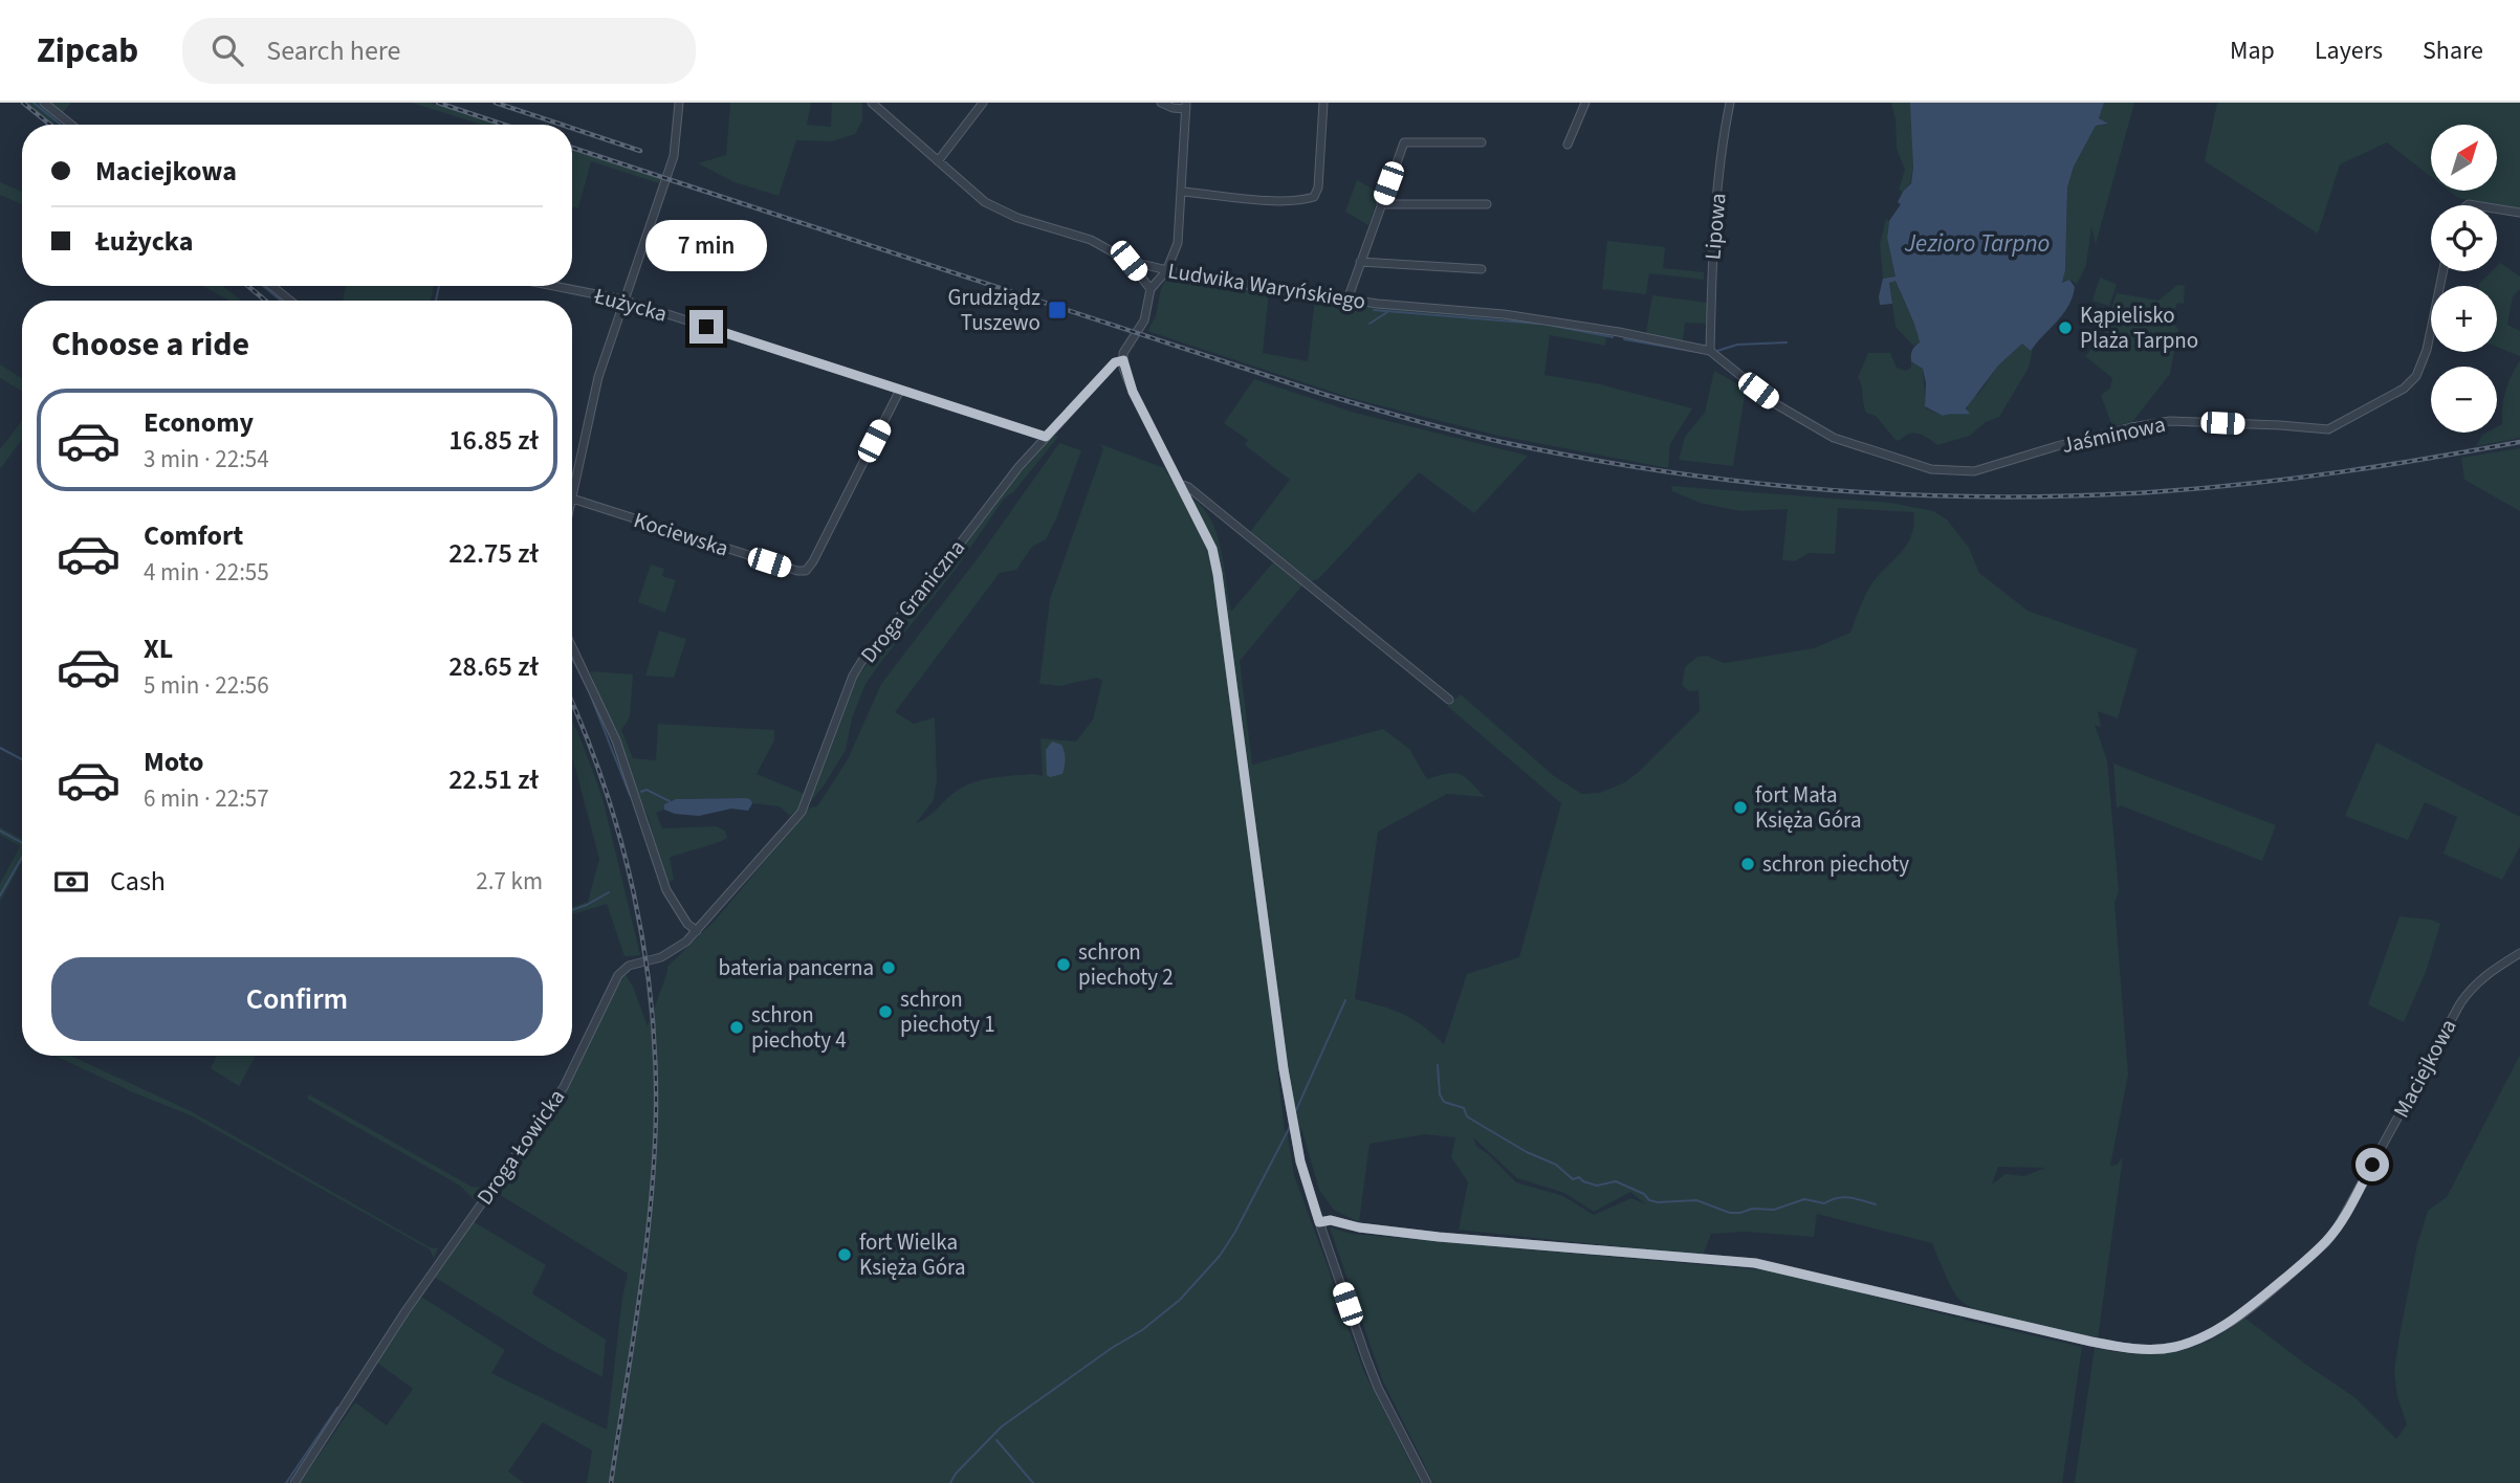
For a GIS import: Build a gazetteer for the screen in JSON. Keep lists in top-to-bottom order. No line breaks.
{"streets":{"street":["Lipowa","Ludwika Waryńskiego","Łużycka","Jaśminowa","Kociewska","Droga Graniczna","Maciejkowa","Droga Łowicka"]},"crossings":[["Lipowa","Ludwika Waryńskiego"],["Lipowa","Jaśminowa"],["Ludwika Waryńskiego","Jaśminowa"],["Ludwika Waryńskiego","Droga Graniczna"],["Łużycka","Kociewska"],["Łużycka","Droga Graniczna"],["Droga Graniczna","Droga Łowicka"]],"water":["Jezioro Tarpno"],"places":{"transit":["Grudziądz Tuszewo"],"other":["Kąpielisko Plaża Tarpno","fort Mała Księża Góra","schron piechoty","schron piechoty 2","bateria pancerna","schron piechoty 1","schron piechoty 4","fort Wielka Księża Góra"]},"north":"top right","page":{"header":"Zipcab","search":"Search here","nav":["Map","Layers","Share"],"map_buttons":["+","−"],"banner":["Maciejkowa","Łużycka"],"bubble":"7 min","heading":"Choose a ride","list":[{"name":"Economy","note":"3 min · 22:54","value":"16.85 zł"},{"name":"Comfort","note":"4 min · 22:55","value":"22.75 zł"},{"name":"XL","note":"5 min · 22:56","value":"28.65 zł"},{"name":"Moto","note":"6 min · 22:57","value":"22.51 zł"}],"pay":["Cash","2.7 km"],"buttons":"Confirm"}}
